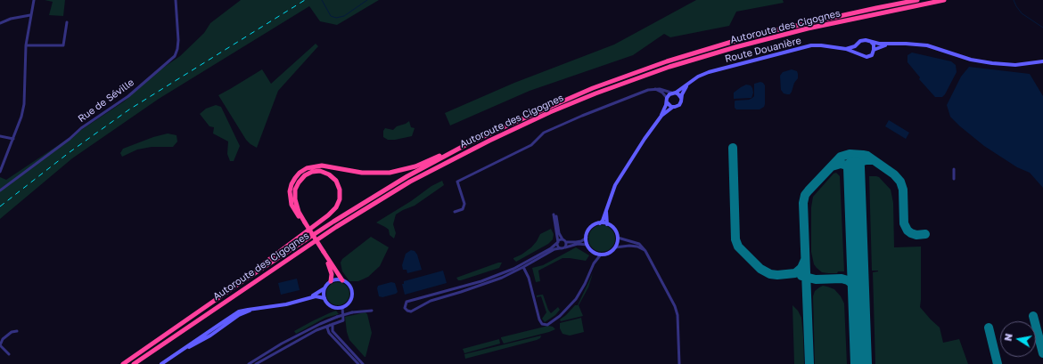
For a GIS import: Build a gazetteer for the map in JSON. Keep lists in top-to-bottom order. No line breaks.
{"streets":{"highway":["Autoroute des Cigognes"],"main road":["Route Douanière"],"street":["Rue de Séville"]},"north":"left"}
